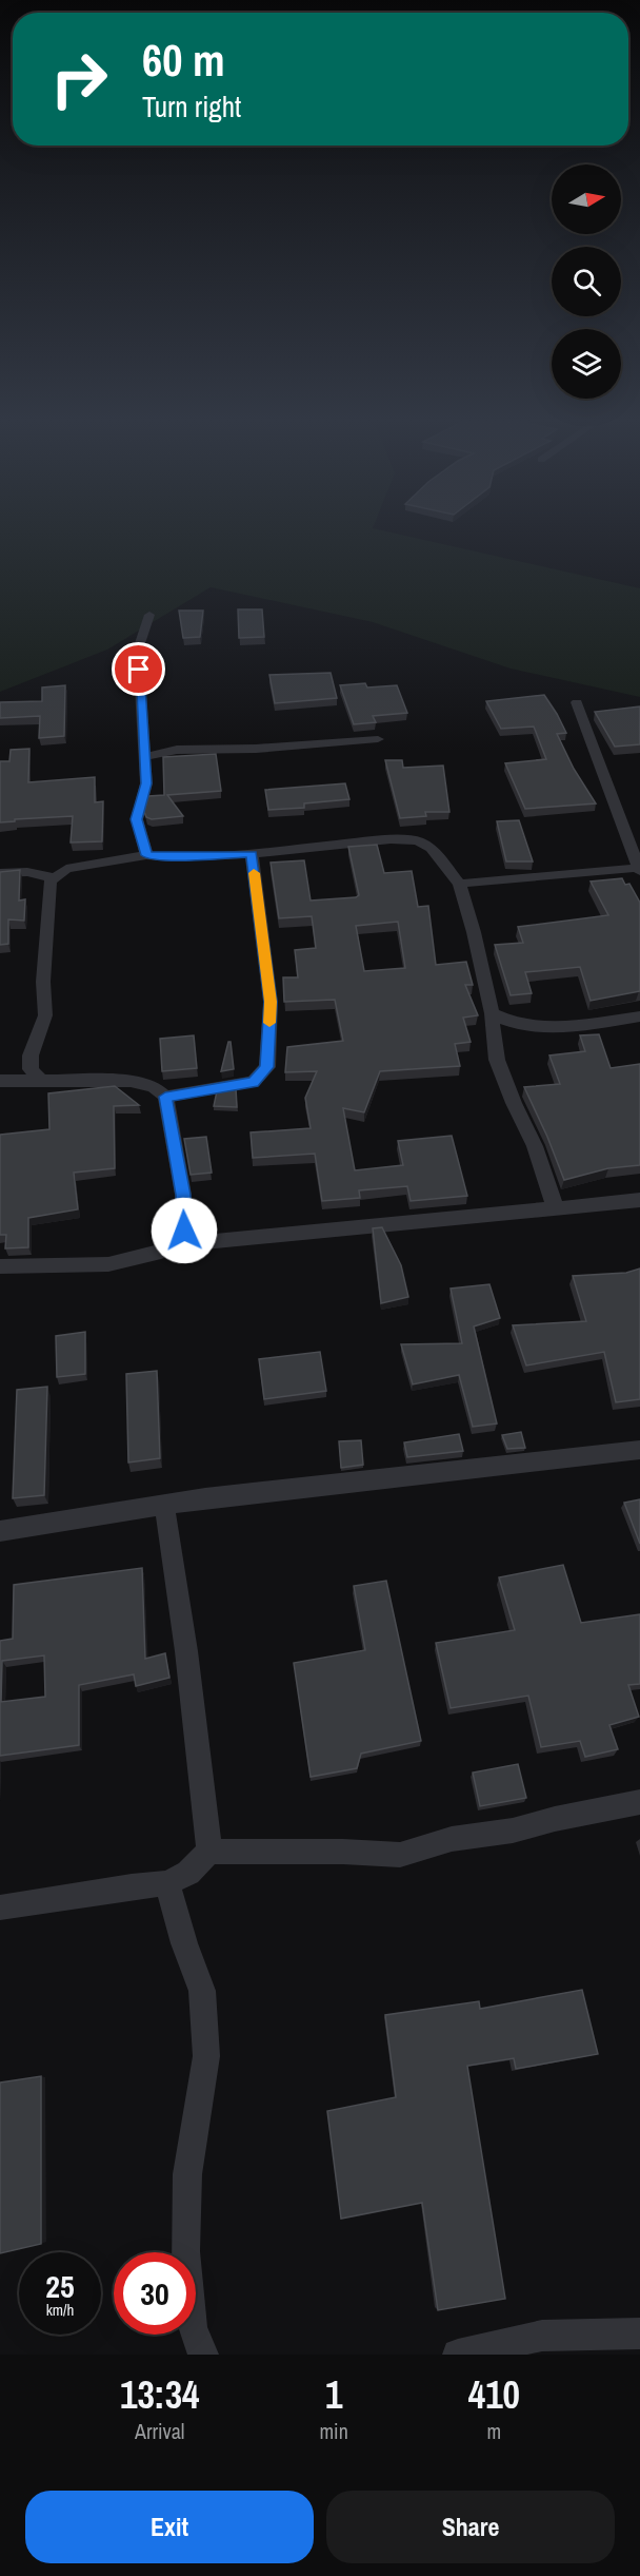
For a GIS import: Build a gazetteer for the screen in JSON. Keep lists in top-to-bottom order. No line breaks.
{"north":"right","page":{"turn":["60 m","Turn right"],"speed":"25 km/h","limit":"30","eta":["13:34","Arrival","1","min","410","m"],"buttons":["Exit","Share"]}}
